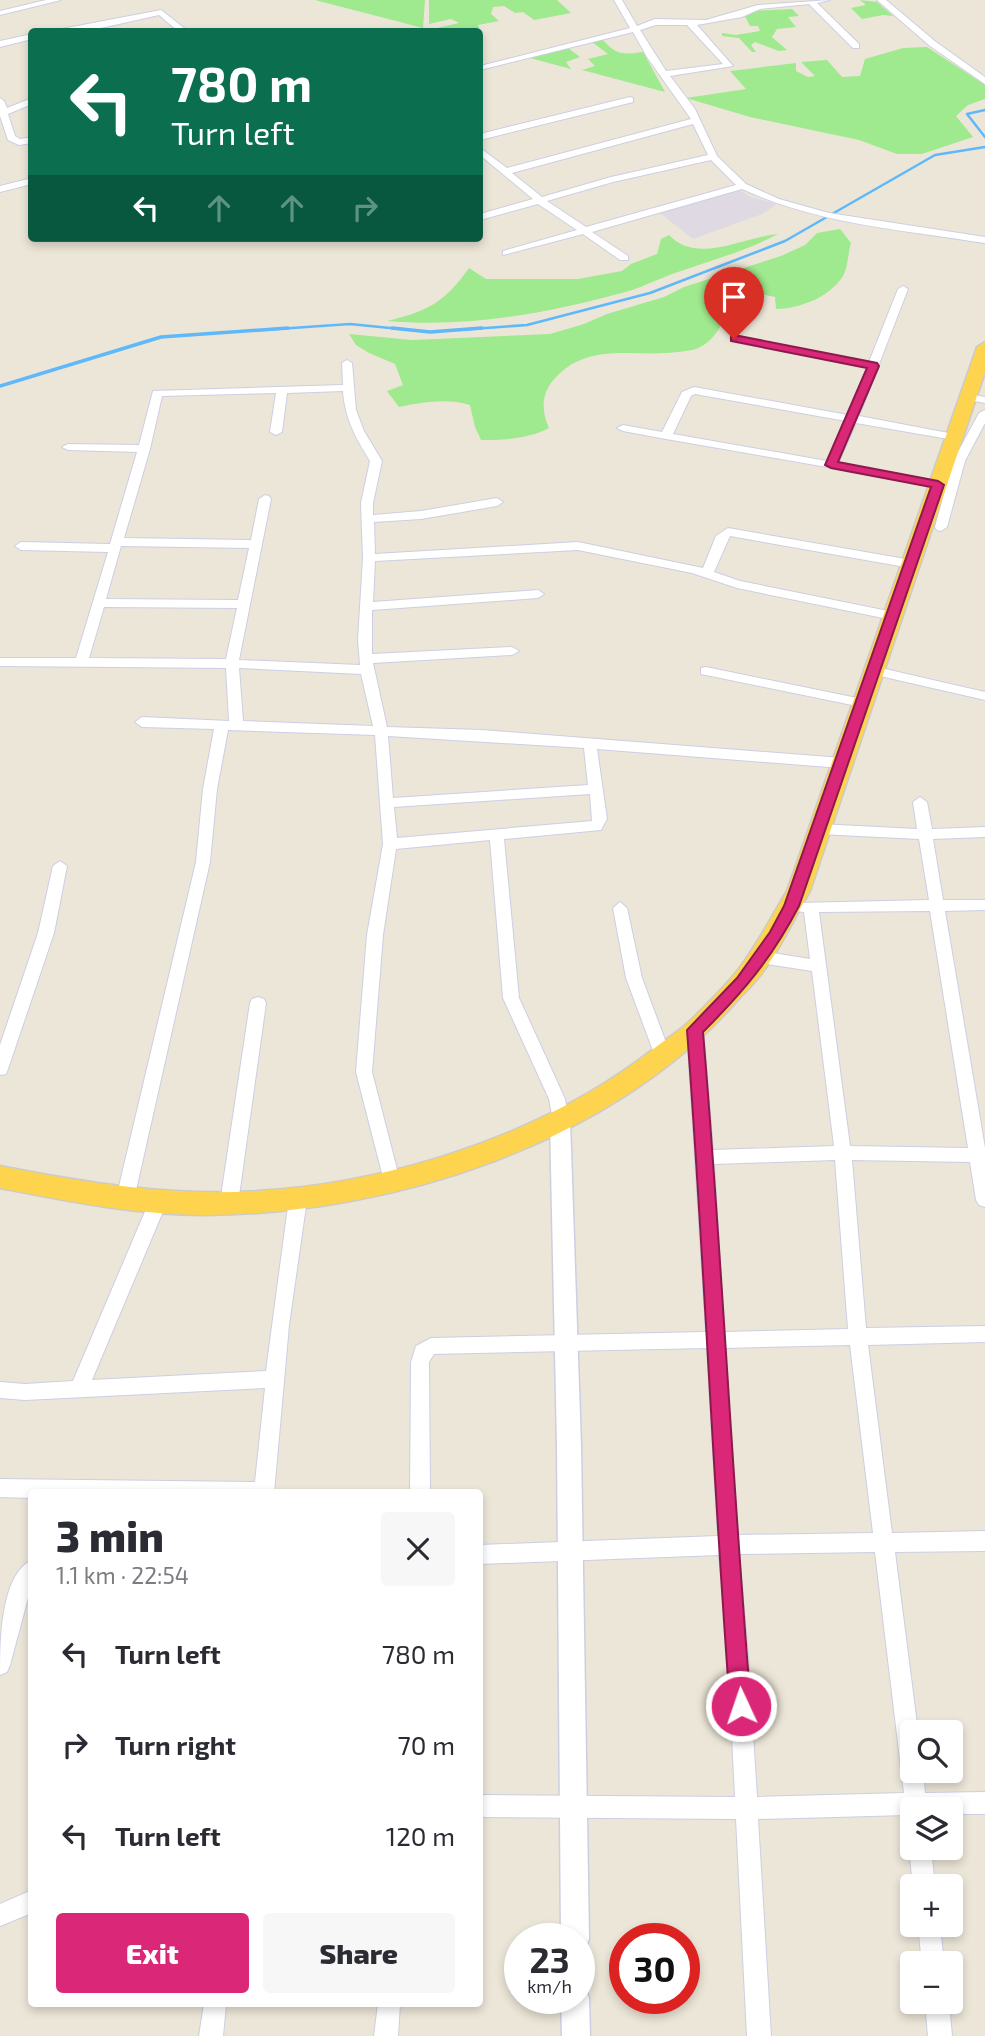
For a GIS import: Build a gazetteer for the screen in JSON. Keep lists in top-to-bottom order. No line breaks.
{"page":{"turn":["780 m","Turn left"],"heading":["3 min","1.1 km · 22:54"],"list":[{"name":"Turn left","value":"780 m"},{"name":"Turn right","value":"70 m"},{"name":"Turn left","value":"120 m"}],"map_buttons":["+","−"],"buttons":["Exit","Share"],"speed":"23 km/h","limit":"30"}}
